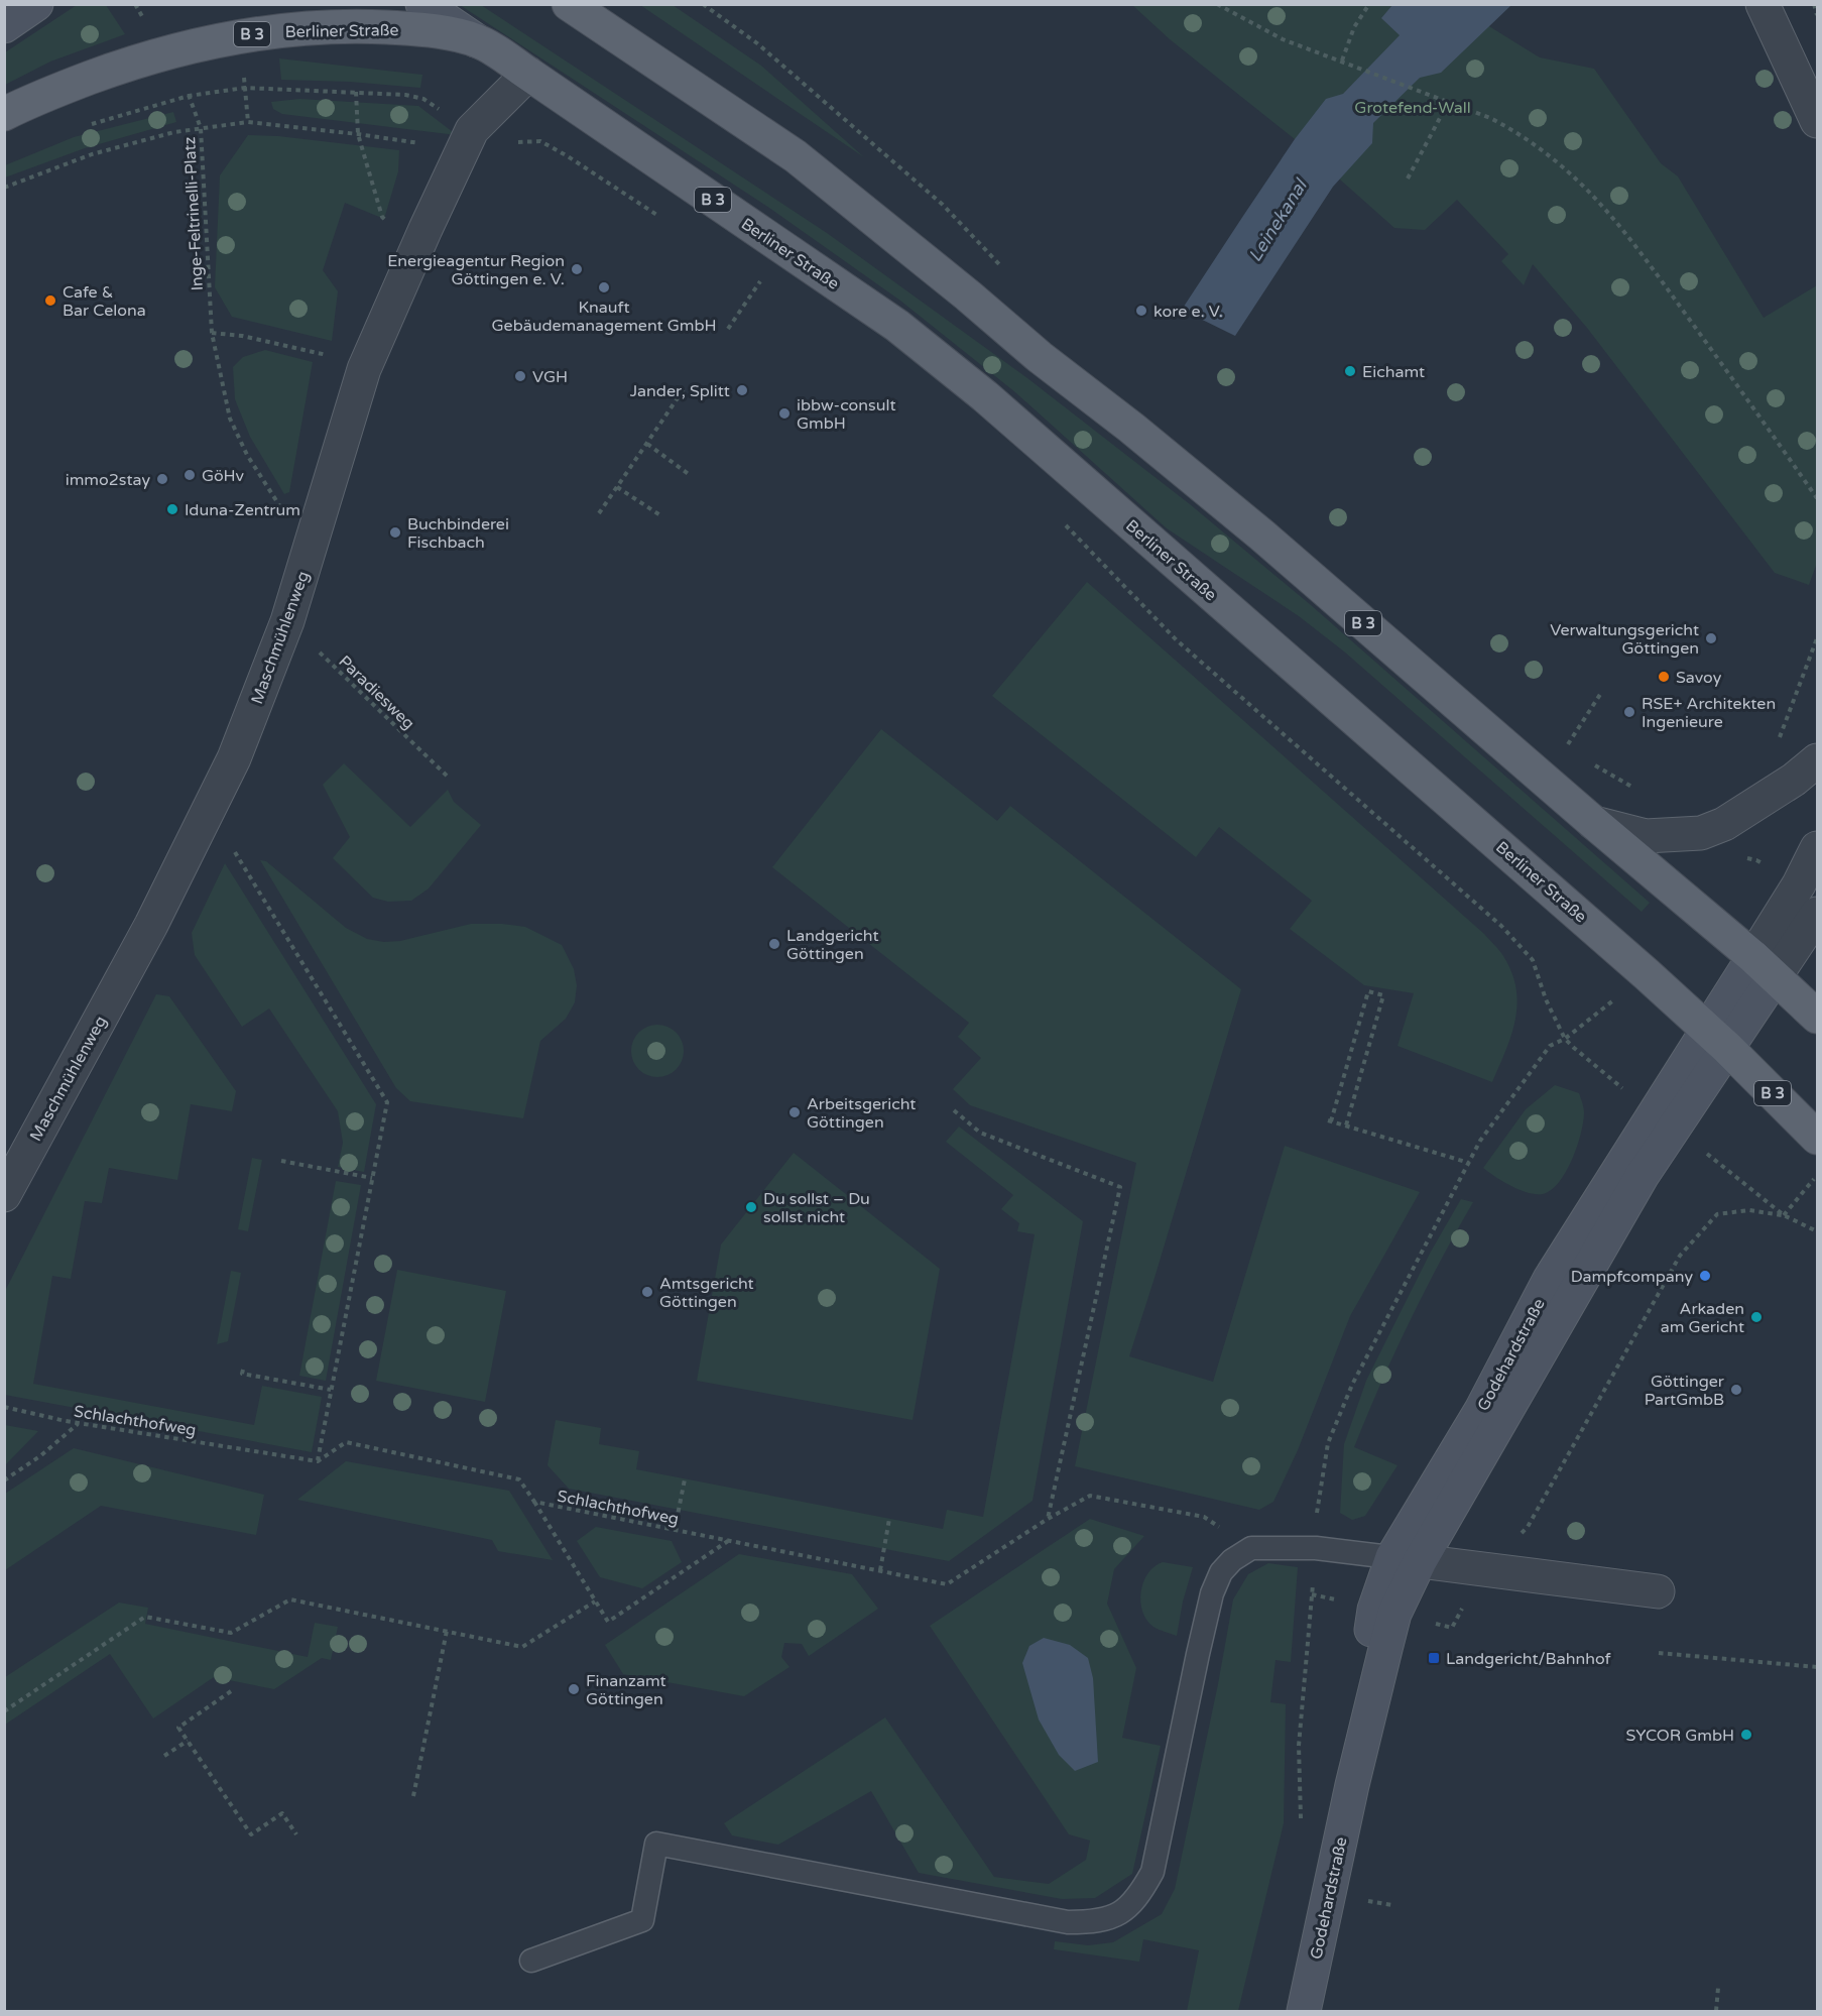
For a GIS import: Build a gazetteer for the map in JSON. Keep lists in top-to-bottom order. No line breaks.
{"streets":{"main road":["Berliner Straße","B 3"],"street":["Maschmühlenweg","Godehardstraße"],"path":["Inge-Feltrinelli-Platz","Paradiesweg","Schlachthofweg"]},"crossings":[["Berliner Straße","Maschmühlenweg"],["Berliner Straße","Godehardstraße"],["B 3","Godehardstraße"],["Inge-Feltrinelli-Platz","Maschmühlenweg"],["Maschmühlenweg","Paradiesweg"]],"water":["Leinekanal"],"parks":["Grotefend-Wall"],"places":{"other":["Energieagentur Region Göttingen e. V.","Knauft Gebäudemanagement GmbH","Cafe & Bar Celona","kore e. V.","Eichamt","VGH","Jander, Splitt","ibbw-consult GmbH","GöHv","immo2stay","Iduna-Zentrum","Buchbinderei Fischbach","Verwaltungsgericht Göttingen","Savoy","RSE+ Architekten Ingenieure","Landgericht Göttingen","Arbeitsgericht Göttingen","Du sollst – Du sollst nicht","Dampfcompany","Amtsgericht Göttingen","Arkaden am Gericht","Göttinger PartGmbB","Finanzamt Göttingen","SYCOR GmbH"],"transit":["Landgericht/Bahnhof"]}}
